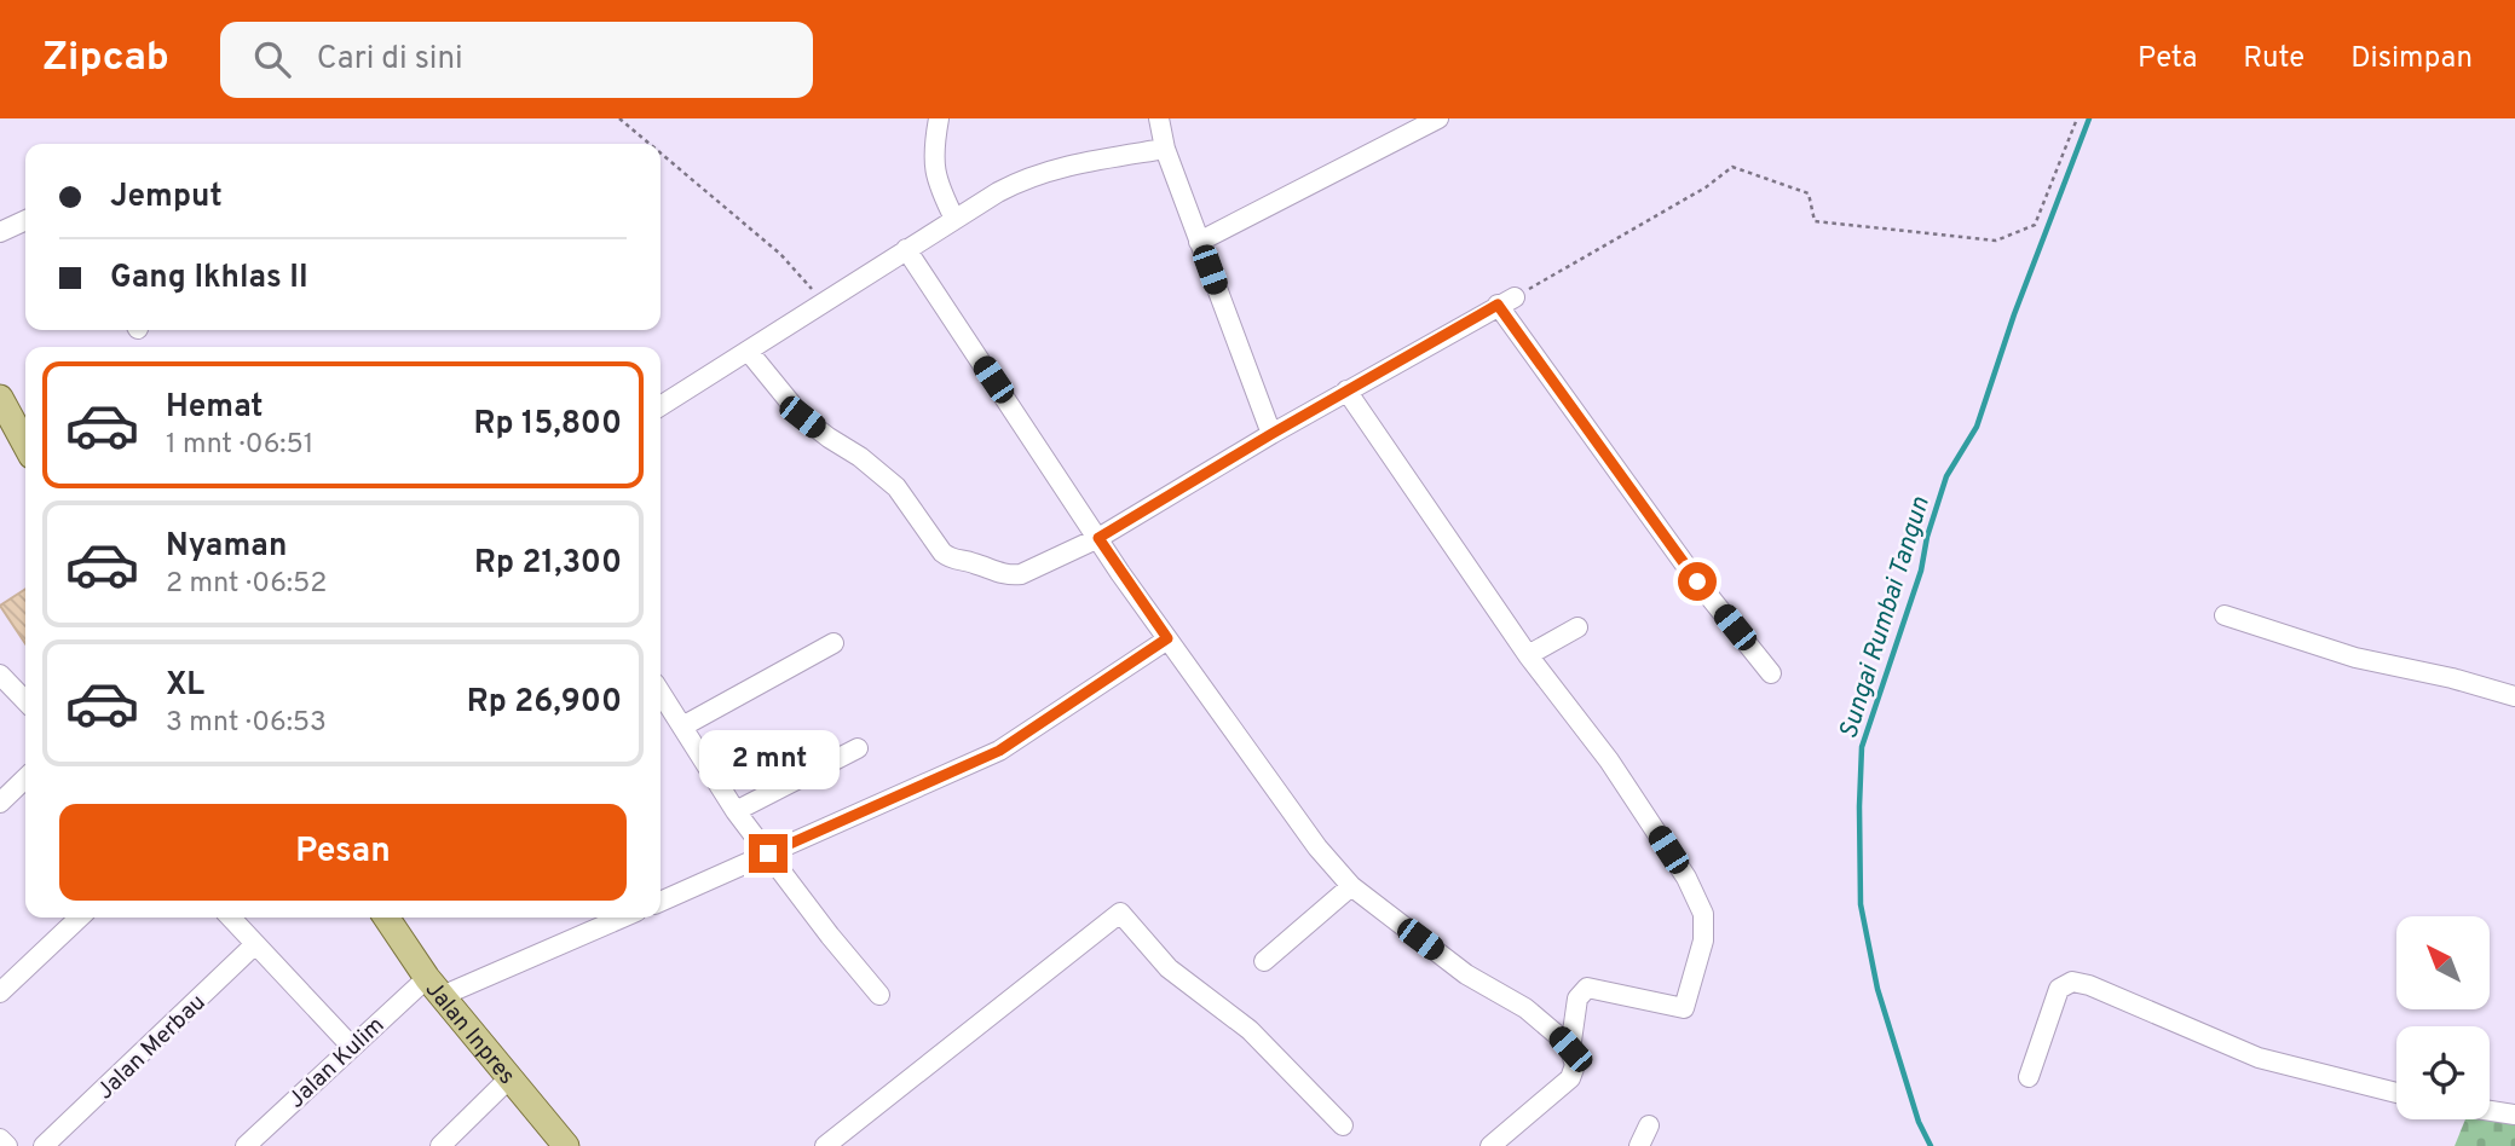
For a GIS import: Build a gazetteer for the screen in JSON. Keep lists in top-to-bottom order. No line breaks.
{"streets":{"main road":["Jalan Inpres"],"street":["Jalan Merbau","Jalan Kulim"]},"crossings":[["Jalan Inpres","Jalan Kulim"]],"water":["Sungai Rumbai Tangun"],"north":"top left","page":{"header":"Zipcab","search":"Cari di sini","nav":["Peta","Rute","Disimpan"],"banner":["Jemput","Gang Ikhlas II"],"list":[{"name":"Hemat","note":"1 mnt · 06:51","value":"Rp 15,800"},{"name":"Nyaman","note":"2 mnt · 06:52","value":"Rp 21,300"},{"name":"XL","note":"3 mnt · 06:53","value":"Rp 26,900"}],"bubble":"2 mnt","buttons":"Pesan"}}
